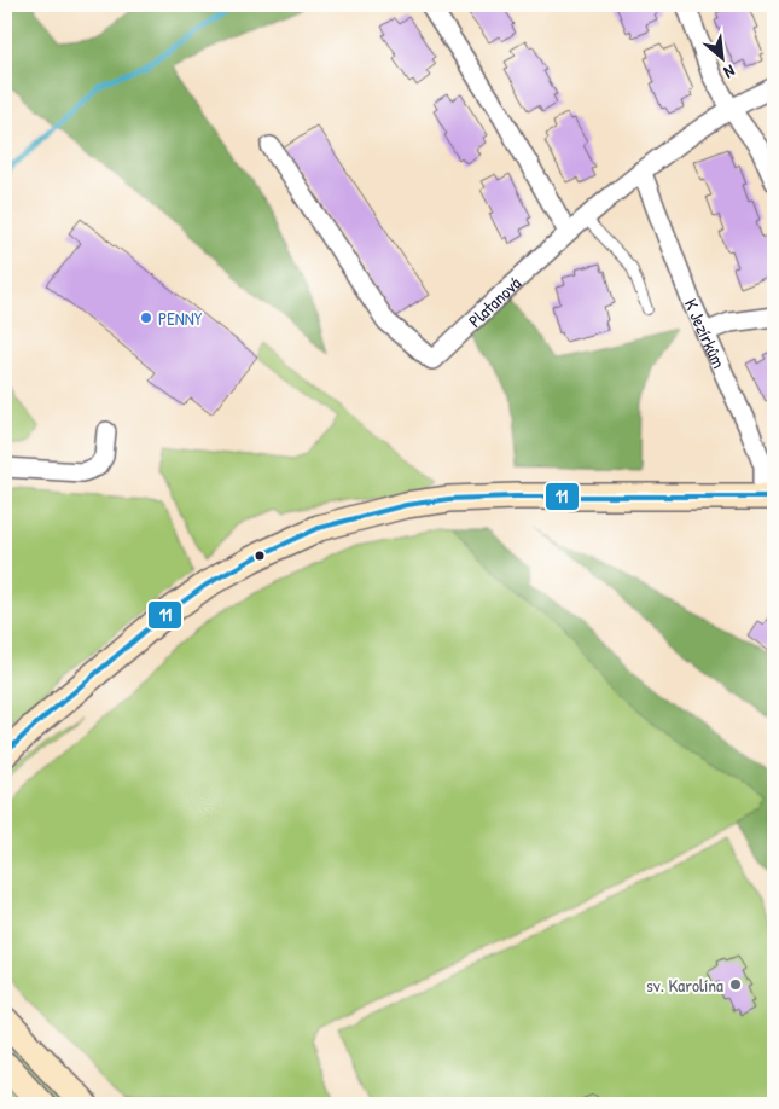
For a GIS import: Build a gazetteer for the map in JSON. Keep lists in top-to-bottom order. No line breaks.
{"streets":{"street":["Platanová","K Jezírkům"]},"crossings":[["Platanová","K Jezírkům"]],"places":["PENNY","sv. Karolína"],"lines":["transit line 11"],"north":"bottom right"}
